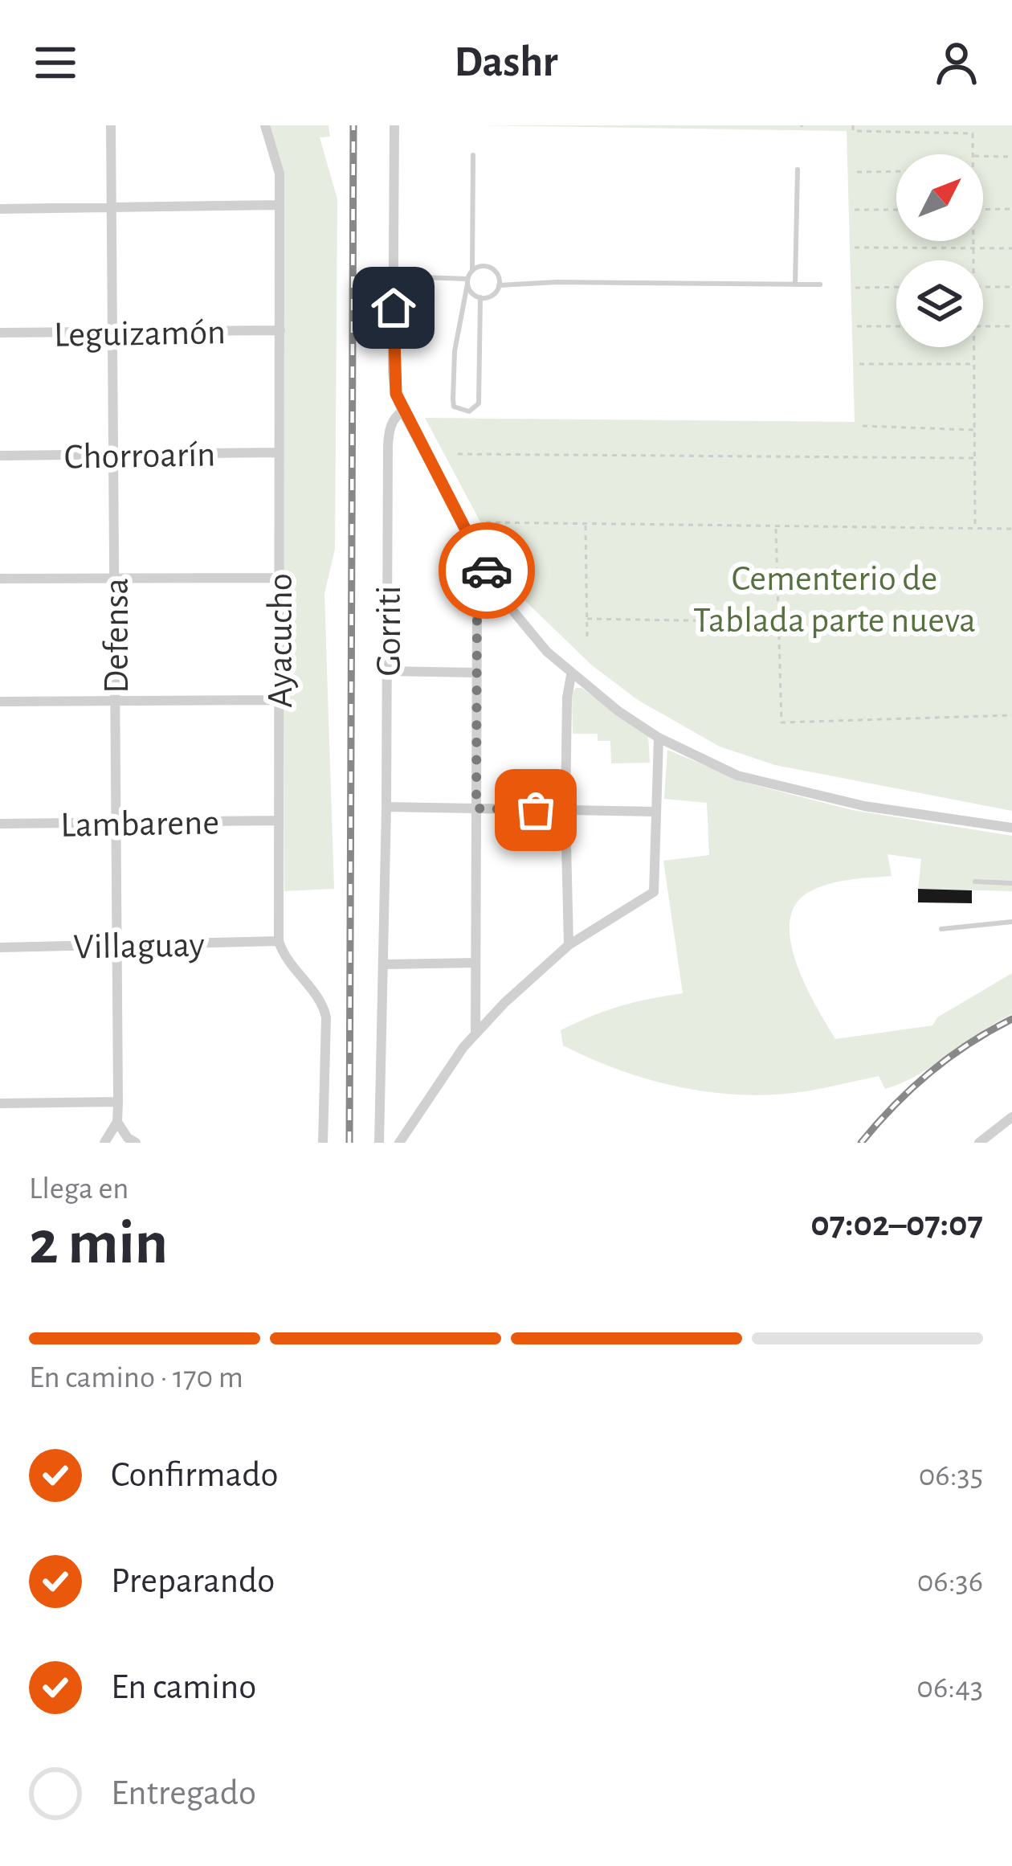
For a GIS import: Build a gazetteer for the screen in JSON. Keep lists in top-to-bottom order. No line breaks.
{"streets":{"street":["Leguizamón","Chorroarín","Gorriti","Defensa","Ayacucho","Lambarene","Villaguay"]},"crossings":[["Leguizamón","Defensa"],["Leguizamón","Ayacucho"],["Chorroarín","Defensa"],["Chorroarín","Ayacucho"],["Defensa","Lambarene"],["Defensa","Villaguay"],["Ayacucho","Lambarene"],["Ayacucho","Villaguay"]],"parks":["Cementerio de Tablada parte nueva"],"north":"top right","page":{"header":"Dashr","heading":["2 min","Llega en","07:02–07:07"],"bar":"En camino · 170 m","list":[["Confirmado","06:35"],["Preparando","06:36"],["En camino","06:43"],"Entregado"]}}
